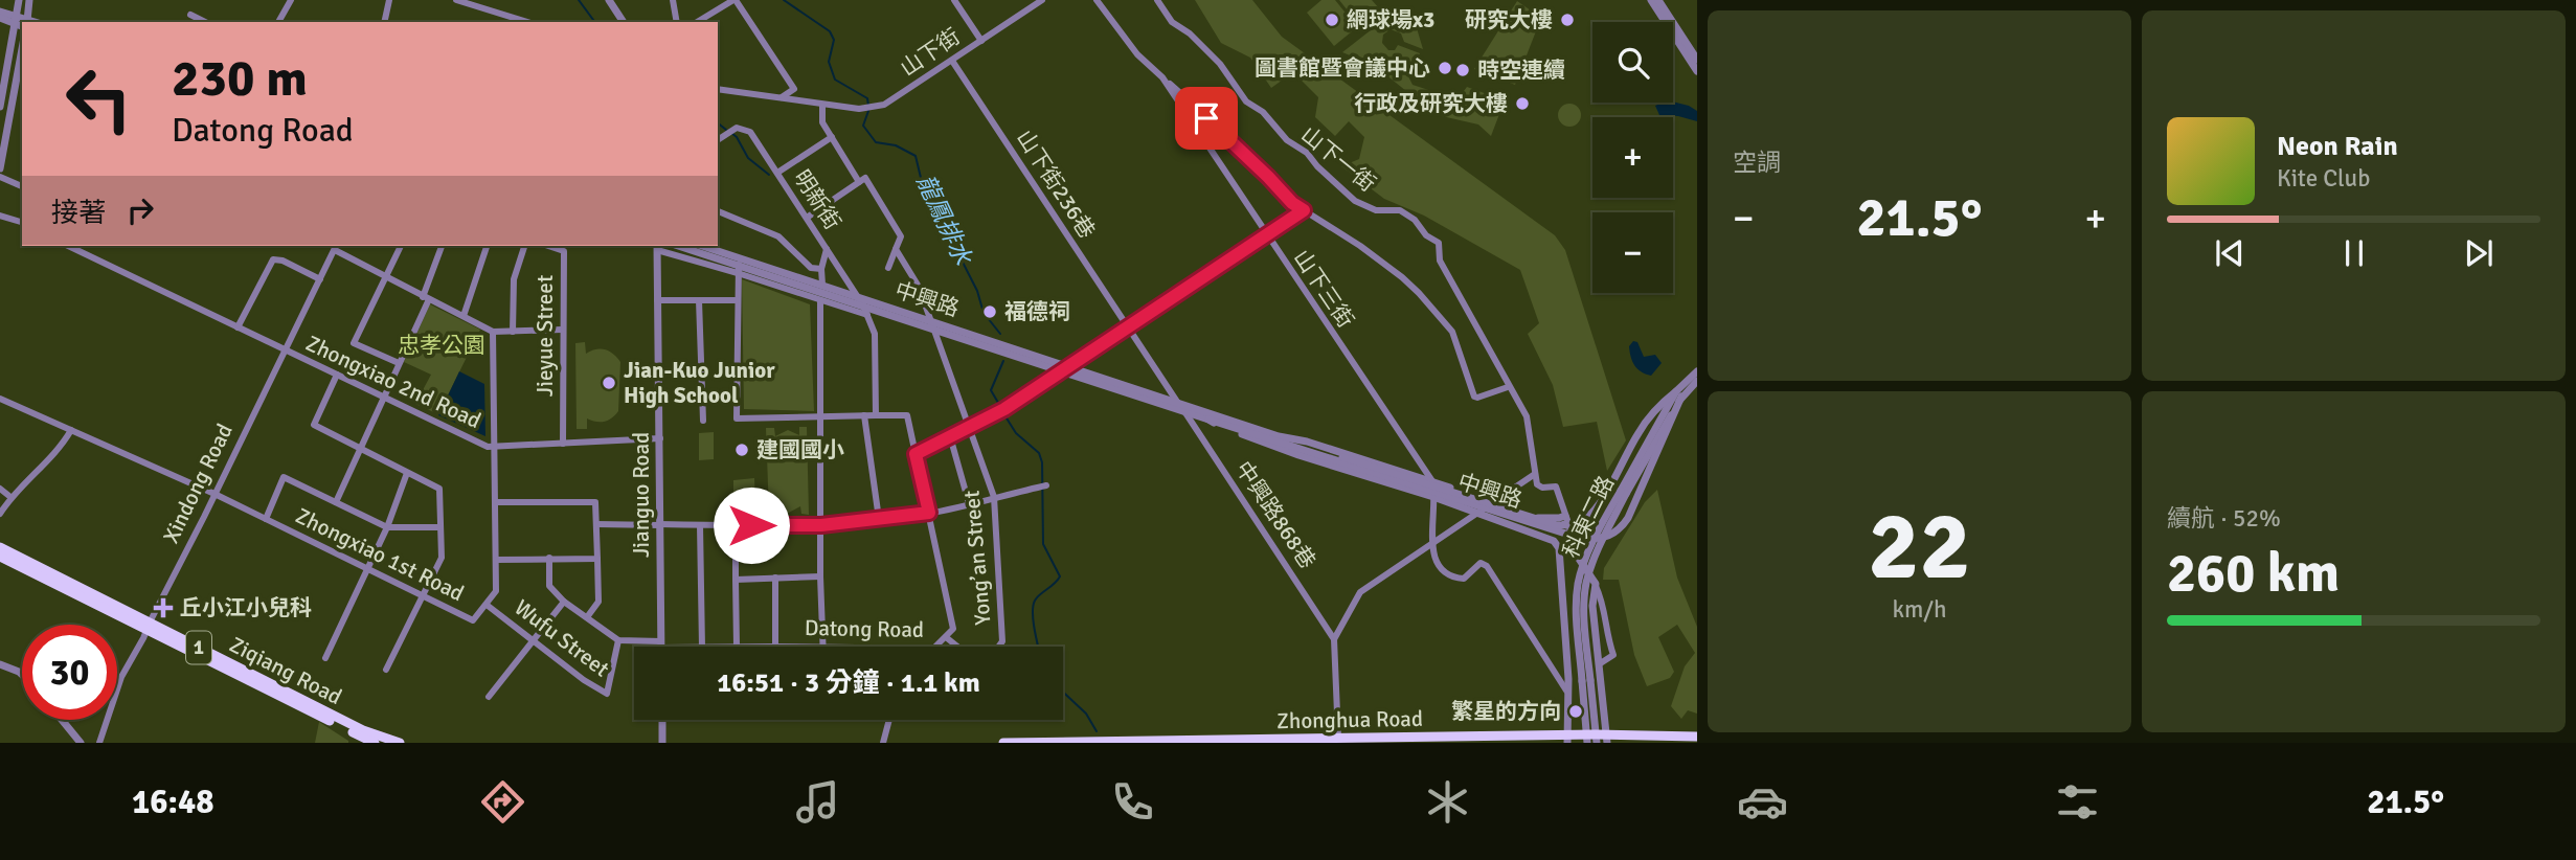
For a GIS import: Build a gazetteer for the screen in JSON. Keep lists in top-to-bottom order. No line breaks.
{"streets":{"main road":["1","Ziqiang Road","Zhonghua Road"],"street":["山下街","山下一街","山下街236巷","明新街","山下三街","中興路","Jieyue Street","Zhongxiao 2nd Road","Xindong Road","Jianguo Road","中興路868巷","科東二路","Zhongxiao 1st Road","Yong’an Street","Datong Road","Wufu Street"]},"crossings":[["山下街","山下街236巷"],["山下街236巷","中興路"],["明新街","中興路"],["山下三街","中興路"],["中興路","中興路868巷"],["中興路","科東二路"],["中興路","Yong’an Street"],["Jieyue Street","Zhongxiao 2nd Road"],["Zhongxiao 2nd Road","Xindong Road"],["Zhongxiao 2nd Road","Jianguo Road"],["Zhongxiao 2nd Road","Zhongxiao 1st Road"],["Xindong Road","Zhongxiao 1st Road"],["Xindong Road","Ziqiang Road"],["Jianguo Road","Datong Road"],["科東二路","Zhonghua Road"],["Zhongxiao 1st Road","Wufu Street"],["Datong Road","Wufu Street"]],"water":["龍鳳排水"],"parks":["忠孝公園"],"places":{"other":["網球場x3","研究大樓","圖書館暨會議中心","時空連續","行政及研究大樓","福德祠","Jian-Kuo Junior High School","建國國小","繁星的方向"],"health":["丘小江小兒科"]},"page":{"tile":["空調",["22","km/h"],["續航 · 52%","260 km"]],"map_buttons":["+","−"],"turn":["230 m","Datong Road"],"song":["Neon Rain","Kite Club"],"then":"接著","heat":["−","21.5°","+"],"limit":"30","trip":"16:51 · 3 分鐘 · 1.1 km","tabs":["16:48","21.5°"]}}
